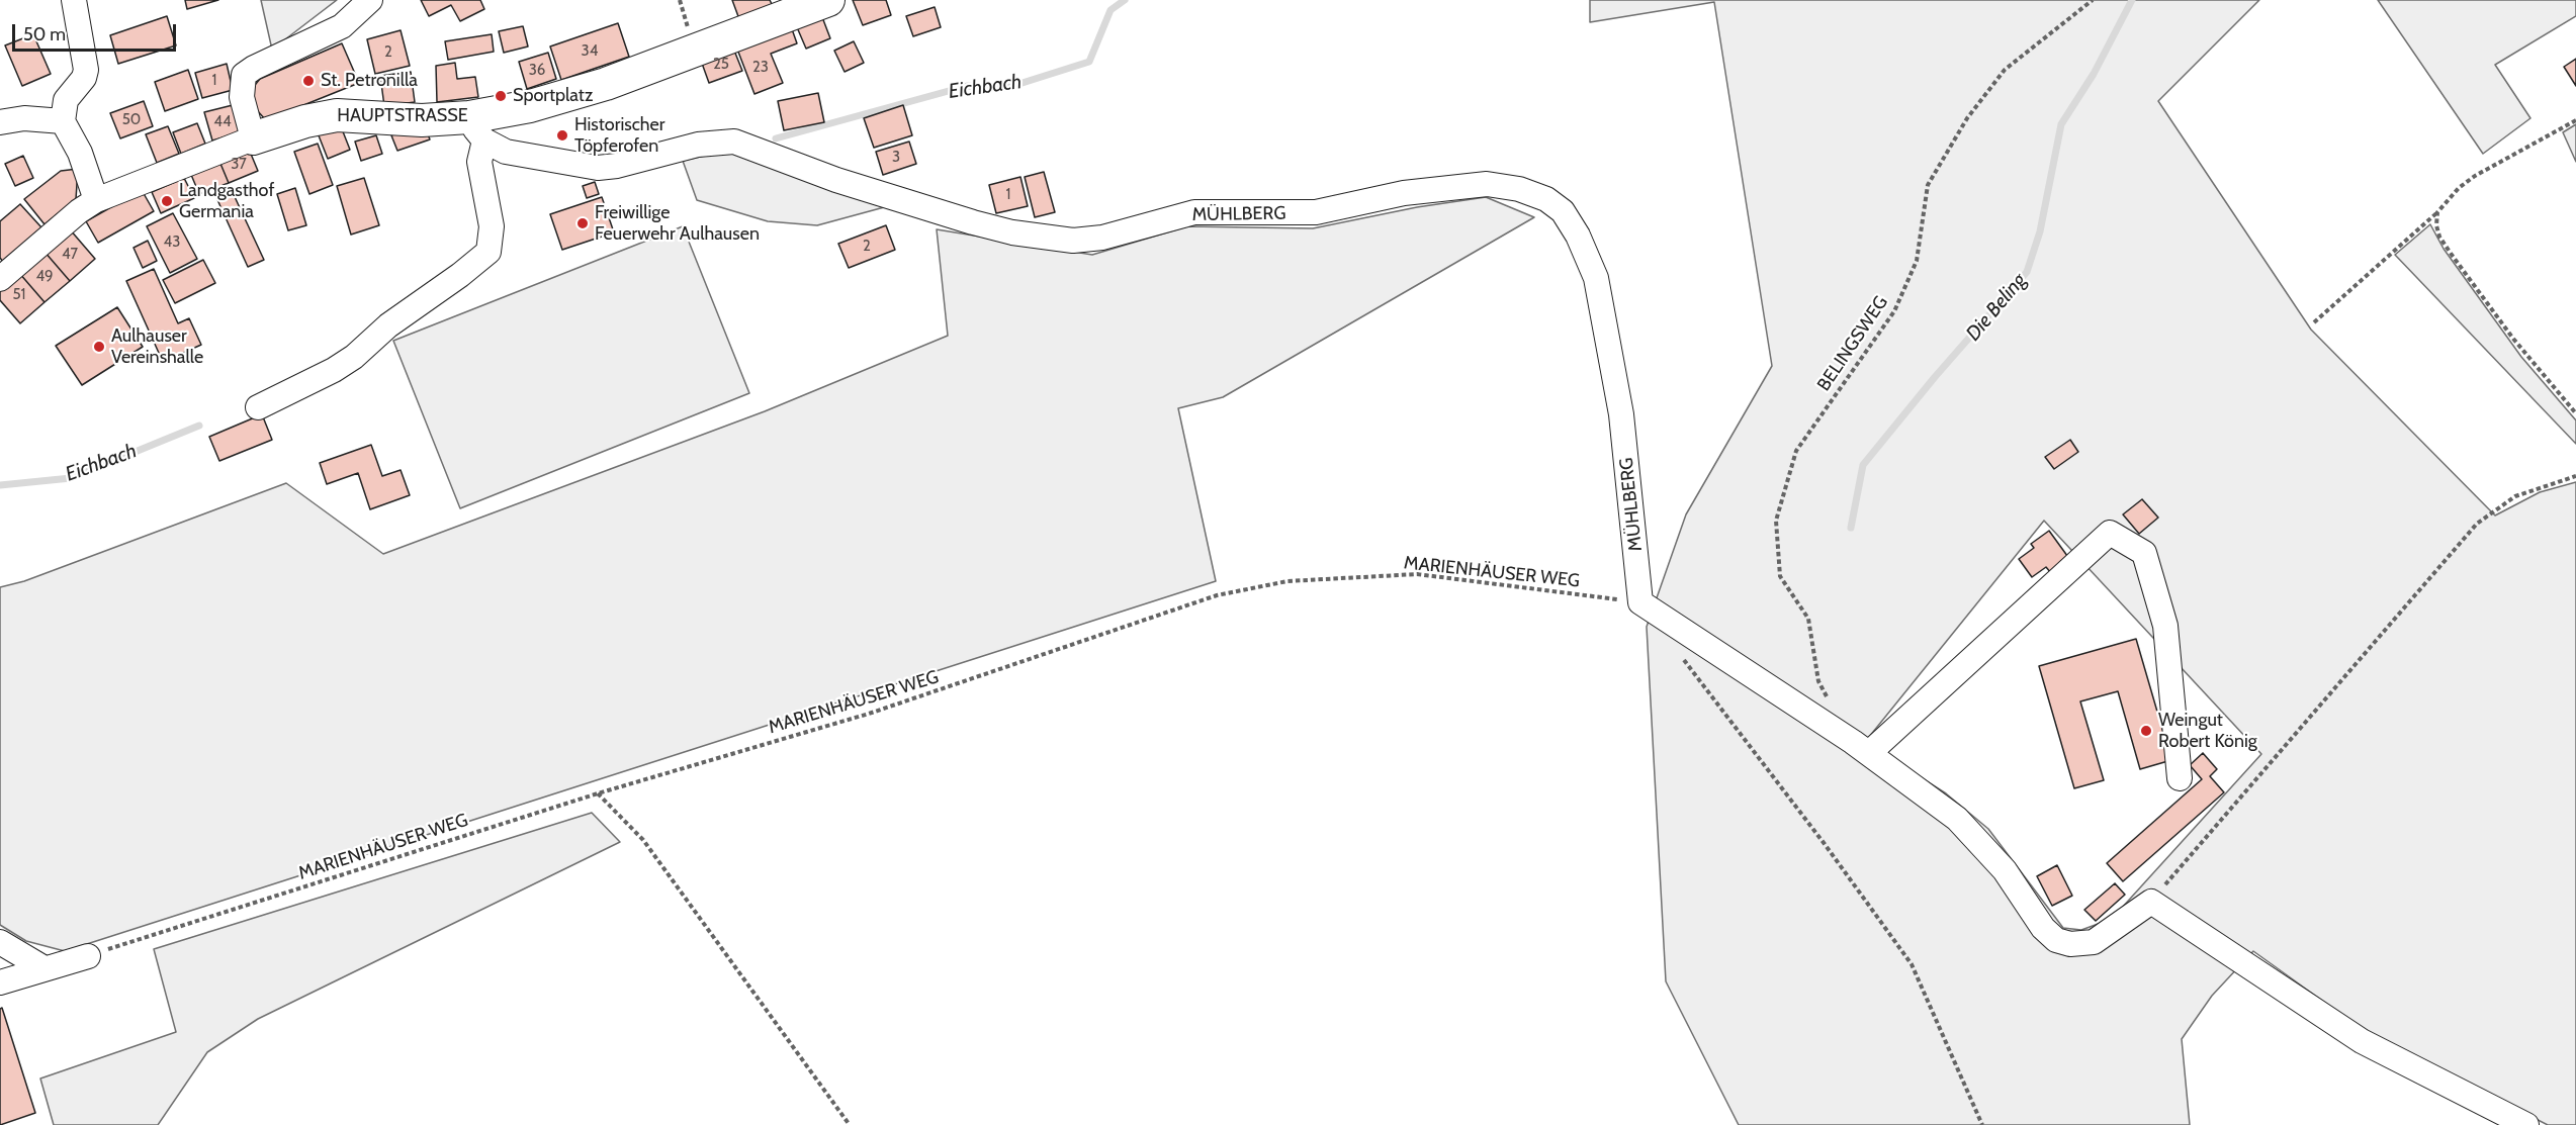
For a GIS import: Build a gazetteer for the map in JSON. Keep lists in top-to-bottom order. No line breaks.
{"streets":{"main road":["HAUPTSTRASSE"],"street":["MÜHLBERG"],"path":["BELINGSWEG","MARIENHÄUSER WEG"]},"crossings":[["HAUPTSTRASSE","MÜHLBERG"],["MÜHLBERG","MARIENHÄUSER WEG"]],"water":["Eichbach","Die Beling"],"places":["St. Petronilla","Sportplatz","Historischer Töpferofen","Landgasthof Germania","Freiwillige Feuerwehr Aulhausen","Aulhauser Vereinshalle","Weingut Robert König"],"house_numbers":["34","2","25","23","36","1","50","44","3","37","1","43","2","47","49","51"],"scale_bar":"50 m"}
